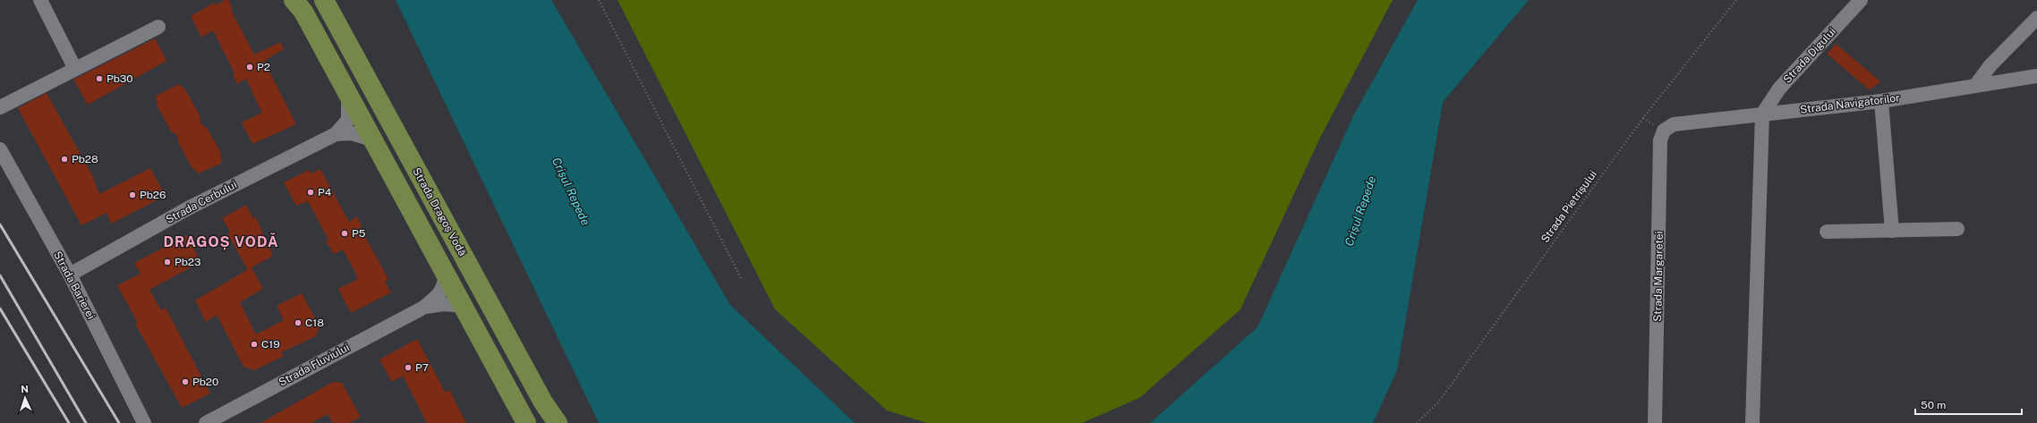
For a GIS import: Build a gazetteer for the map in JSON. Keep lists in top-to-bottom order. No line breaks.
{"streets":{"main road":["Strada Dragoș Vodă"],"street":["Strada Digului","Strada Navigatorilor","Strada Cerbului","Strada Margaretei","Strada Barierei","Strada Fluviului"],"path":["Strada Pietrișului"]},"crossings":[["Strada Digului","Strada Navigatorilor"],["Strada Navigatorilor","Strada Margaretei"],["Strada Cerbului","Strada Barierei"]],"districts":["DRAGOȘ VODĂ"],"water":["Crișul Repede"],"places":["P2","Pb30","Pb28","P4","Pb26","P5","Pb23","C18","C19","P7","Pb20"],"scale_bar":"50 m","north":"top"}
